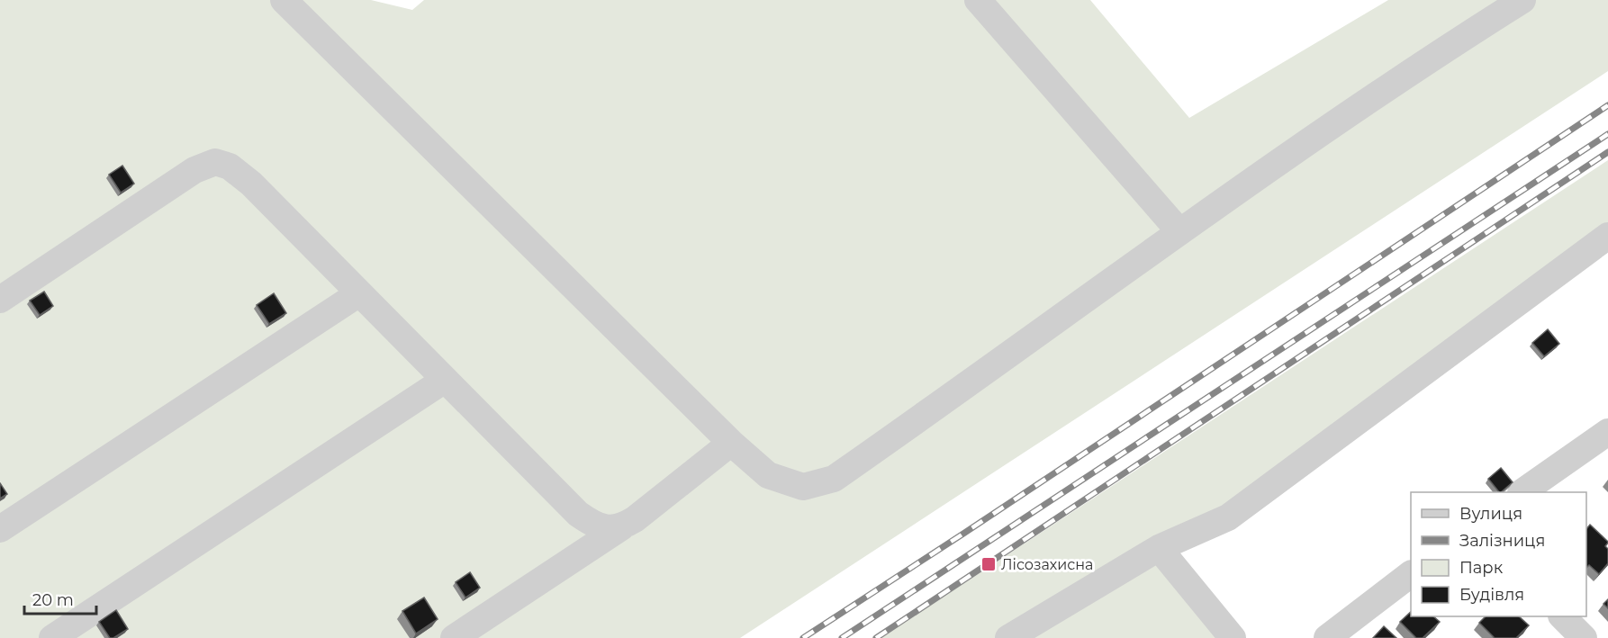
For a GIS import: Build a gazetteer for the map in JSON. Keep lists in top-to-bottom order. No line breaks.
{"places":{"transit":["Лісозахисна"]},"legend":["Вулиця","Залізниця","Парк","Будівля"],"scale_bar":"20 m"}
